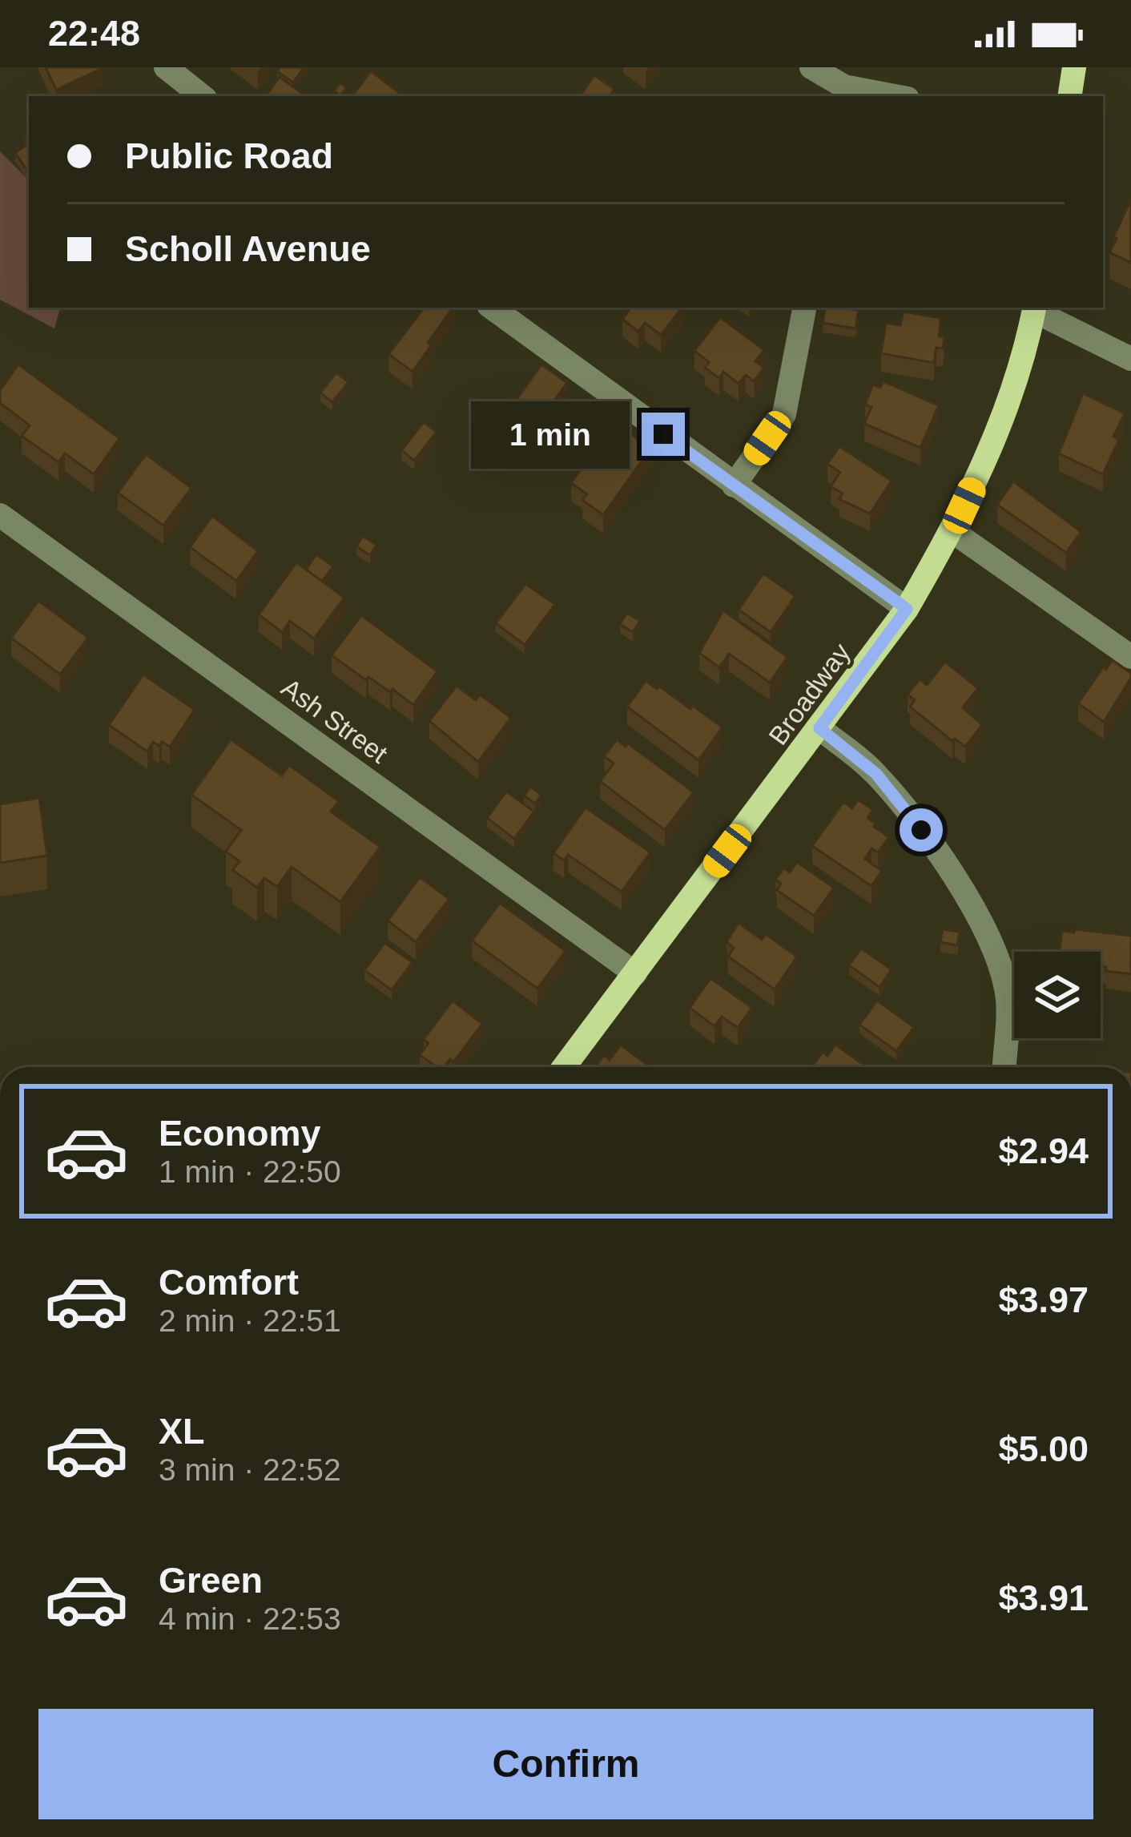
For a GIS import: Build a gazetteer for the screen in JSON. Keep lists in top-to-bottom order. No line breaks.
{"streets":{"main road":["Broadway"],"street":["Ash Street"]},"crossings":[["Broadway","Ash Street"]],"page":{"status":"22:48","banner":["Public Road","Scholl Avenue"],"bubble":"1 min","list":[{"name":"Economy","note":"1 min · 22:50","value":"$2.94"},{"name":"Comfort","note":"2 min · 22:51","value":"$3.97"},{"name":"XL","note":"3 min · 22:52","value":"$5.00"},{"name":"Green","note":"4 min · 22:53","value":"$3.91"}],"buttons":"Confirm"}}
